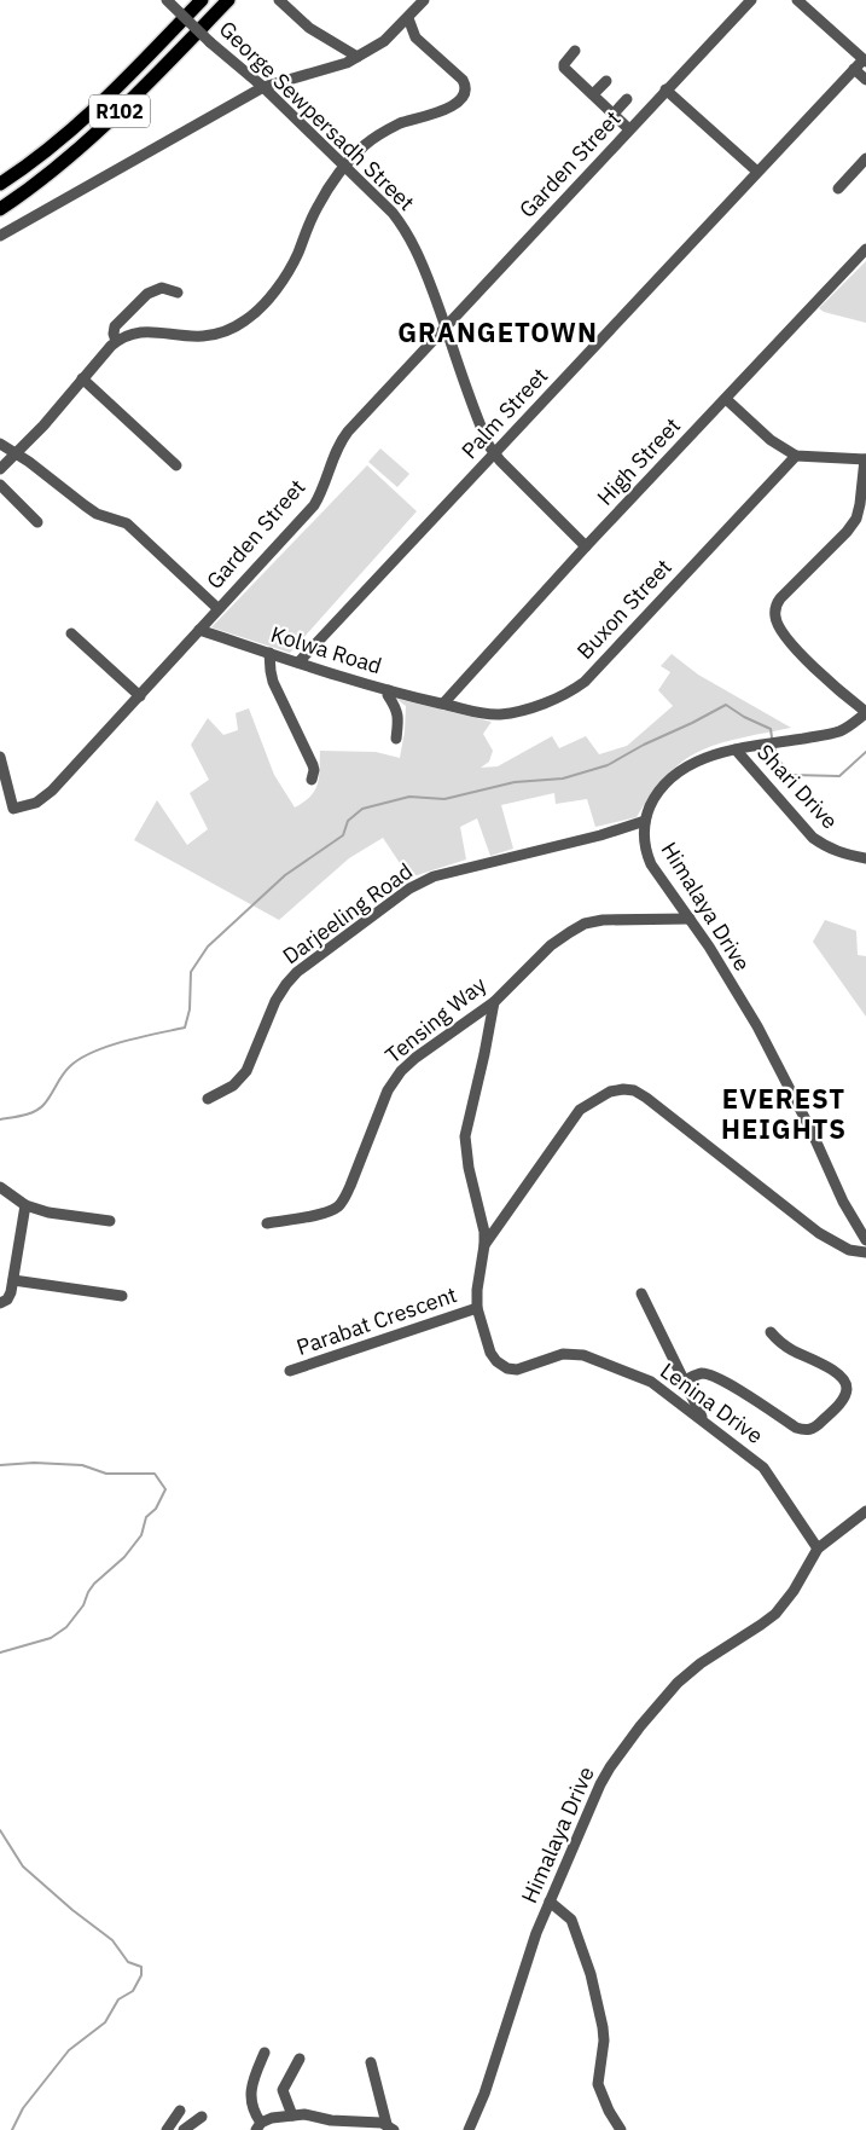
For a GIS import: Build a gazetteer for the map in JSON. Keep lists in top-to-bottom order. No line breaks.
{"streets":{"main road":["R102"],"street":["George Sewpersadh Street","Garden Street","Palm Street","High Street","Buxon Street","Kolwa Road","Shari Drive","Himalaya Drive","Darjeeling Road","Tensing Way","Parabat Crescent","Lenina Drive"]},"crossings":[["George Sewpersadh Street","Garden Street"],["George Sewpersadh Street","Palm Street"],["George Sewpersadh Street","High Street"],["Garden Street","Kolwa Road"],["Palm Street","Kolwa Road"],["High Street","Buxon Street"],["High Street","Kolwa Road"],["Buxon Street","Kolwa Road"],["Shari Drive","Himalaya Drive"],["Himalaya Drive","Darjeeling Road"],["Himalaya Drive","Tensing Way"],["Himalaya Drive","Lenina Drive"],["Tensing Way","Parabat Crescent"],["Parabat Crescent","Lenina Drive"]],"districts":["GRANGETOWN","EVEREST HEIGHTS"]}
